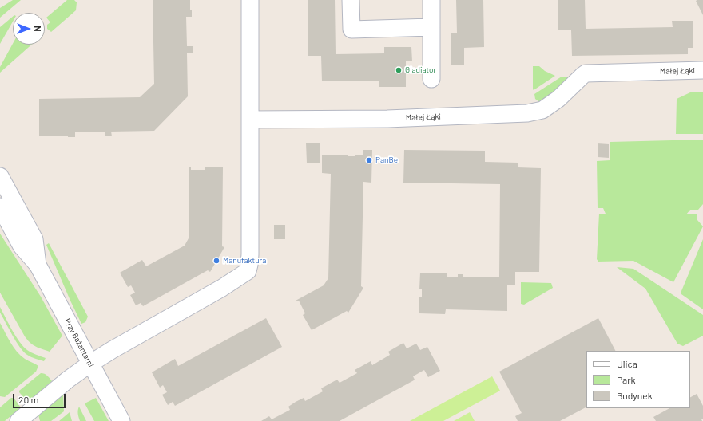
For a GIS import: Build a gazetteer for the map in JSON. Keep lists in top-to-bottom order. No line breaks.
{"streets":{"street":["Małej Łąki","Przy Bażantarni"]},"places":["Gladiator","PanBe","Manufaktura"],"legend":["Ulica","Park","Budynek"],"scale_bar":"20 m","north":"right"}
